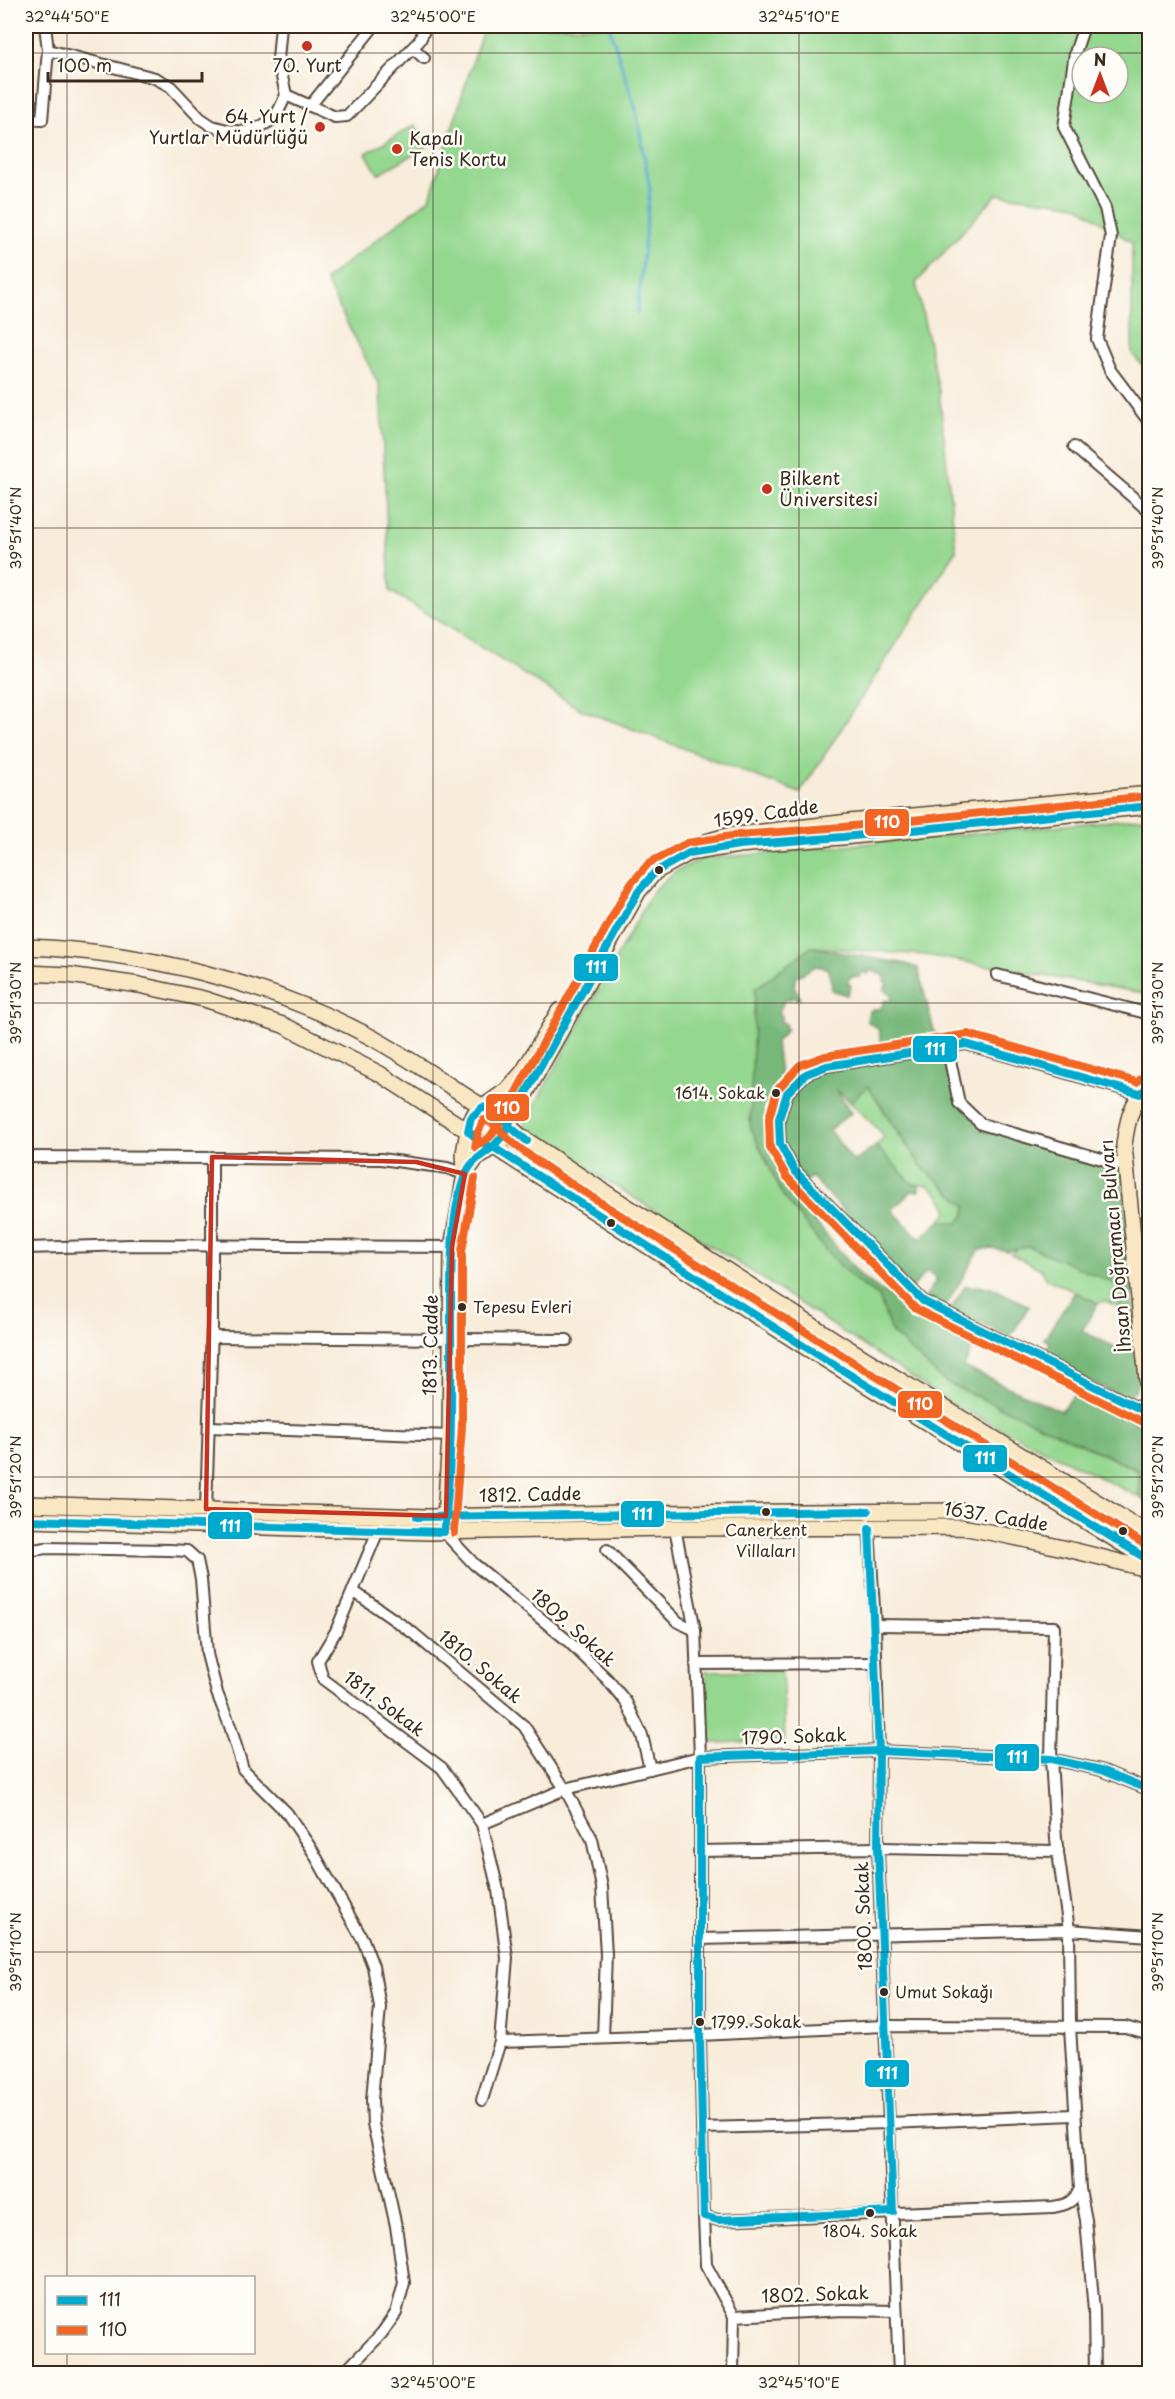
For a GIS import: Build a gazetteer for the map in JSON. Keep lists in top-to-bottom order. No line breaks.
{"streets":{"street":["1599. Cadde","İhsan Doğramacı Bulvarı","1813. Cadde","1812. Cadde","1637. Cadde","1809. Sokak","1810. Sokak","1811. Sokak","1790. Sokak","1800. Sokak","1802. Sokak"]},"crossings":[["1599. Cadde","1813. Cadde"],["1813. Cadde","1812. Cadde"],["1813. Cadde","1809. Sokak"],["1812. Cadde","1637. Cadde"],["1812. Cadde","1809. Sokak"],["1812. Cadde","1811. Sokak"],["1812. Cadde","1800. Sokak"],["1637. Cadde","1800. Sokak"],["1809. Sokak","1790. Sokak"],["1810. Sokak","1811. Sokak"],["1810. Sokak","1790. Sokak"],["1811. Sokak","1790. Sokak"],["1790. Sokak","1800. Sokak"],["1800. Sokak","1802. Sokak"]],"places":["70. Yurt","64. Yurt / Yurtlar Müdürlüğü","Kapalı Tenis Kortu","Bilkent Üniversitesi","1614. Sokak","Tepesu Evleri","Canerkent Villaları","Umut Sokağı","1799. Sokak","1804. Sokak"],"lines":["transit line 110","transit line 111"],"legend":["111","110"],"scale_bar":"100 m","north":"top","coordinates":["32°44'50\"E","32°45'00\"E","32°45'10\"E","39°51'40\"N","39°51'30\"N","39°51'20\"N","39°51'10\"N"]}
